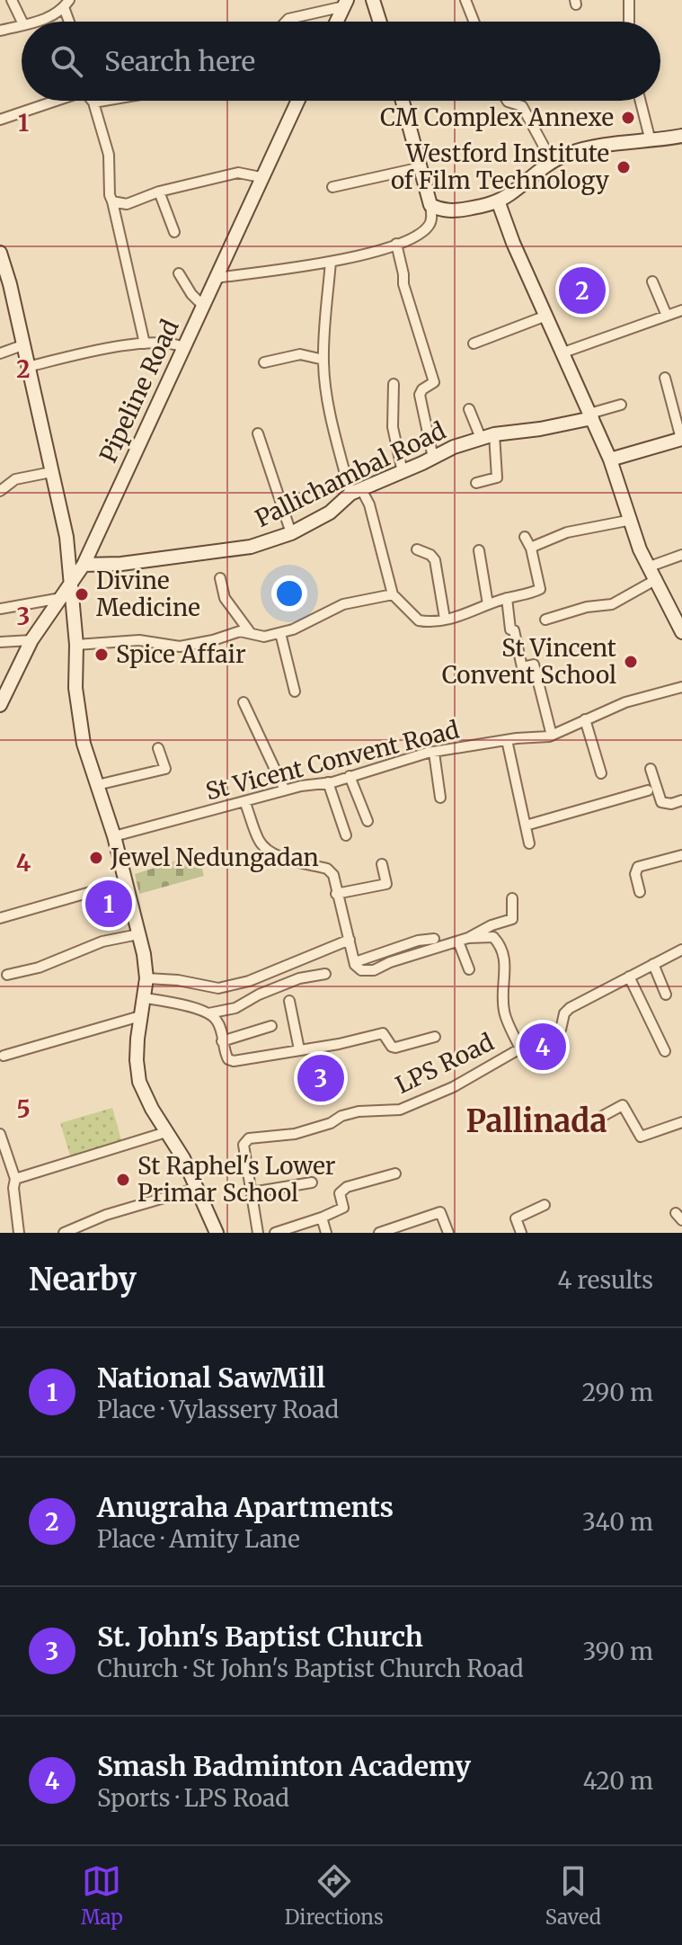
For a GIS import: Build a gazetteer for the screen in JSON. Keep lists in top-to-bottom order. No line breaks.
{"streets":{"street":["Pipeline Road","Pallichambal Road","St Vicent Convent Road","LPS Road"]},"crossings":[["Pipeline Road","Pallichambal Road"]],"districts":["Pallinada"],"places":["CM Complex Annexe","Westford Institute of Film Technology","Divine Medicine","Spice Affair","St Vincent Convent School","Jewel Nedungadan","St Raphel's Lower Primar School"],"page":{"search":"Search here","pins":["2","1","4","3"],"heading":["Nearby","4 results"],"list":[{"mark":"1","name":"National SawMill","note":"Place · Vylassery Road","value":"290 m"},{"mark":"2","name":"Anugraha Apartments","note":"Place · Amity Lane","value":"340 m"},{"mark":"3","name":"St. John's Baptist Church","note":"Church · St John's Baptist Church Road","value":"390 m"},{"mark":"4","name":"Smash Badminton Academy","note":"Sports · LPS Road","value":"420 m"}],"nav":["Map","Directions","Saved"]},"grid":{"rows":["1","2","3","4","5"]}}
